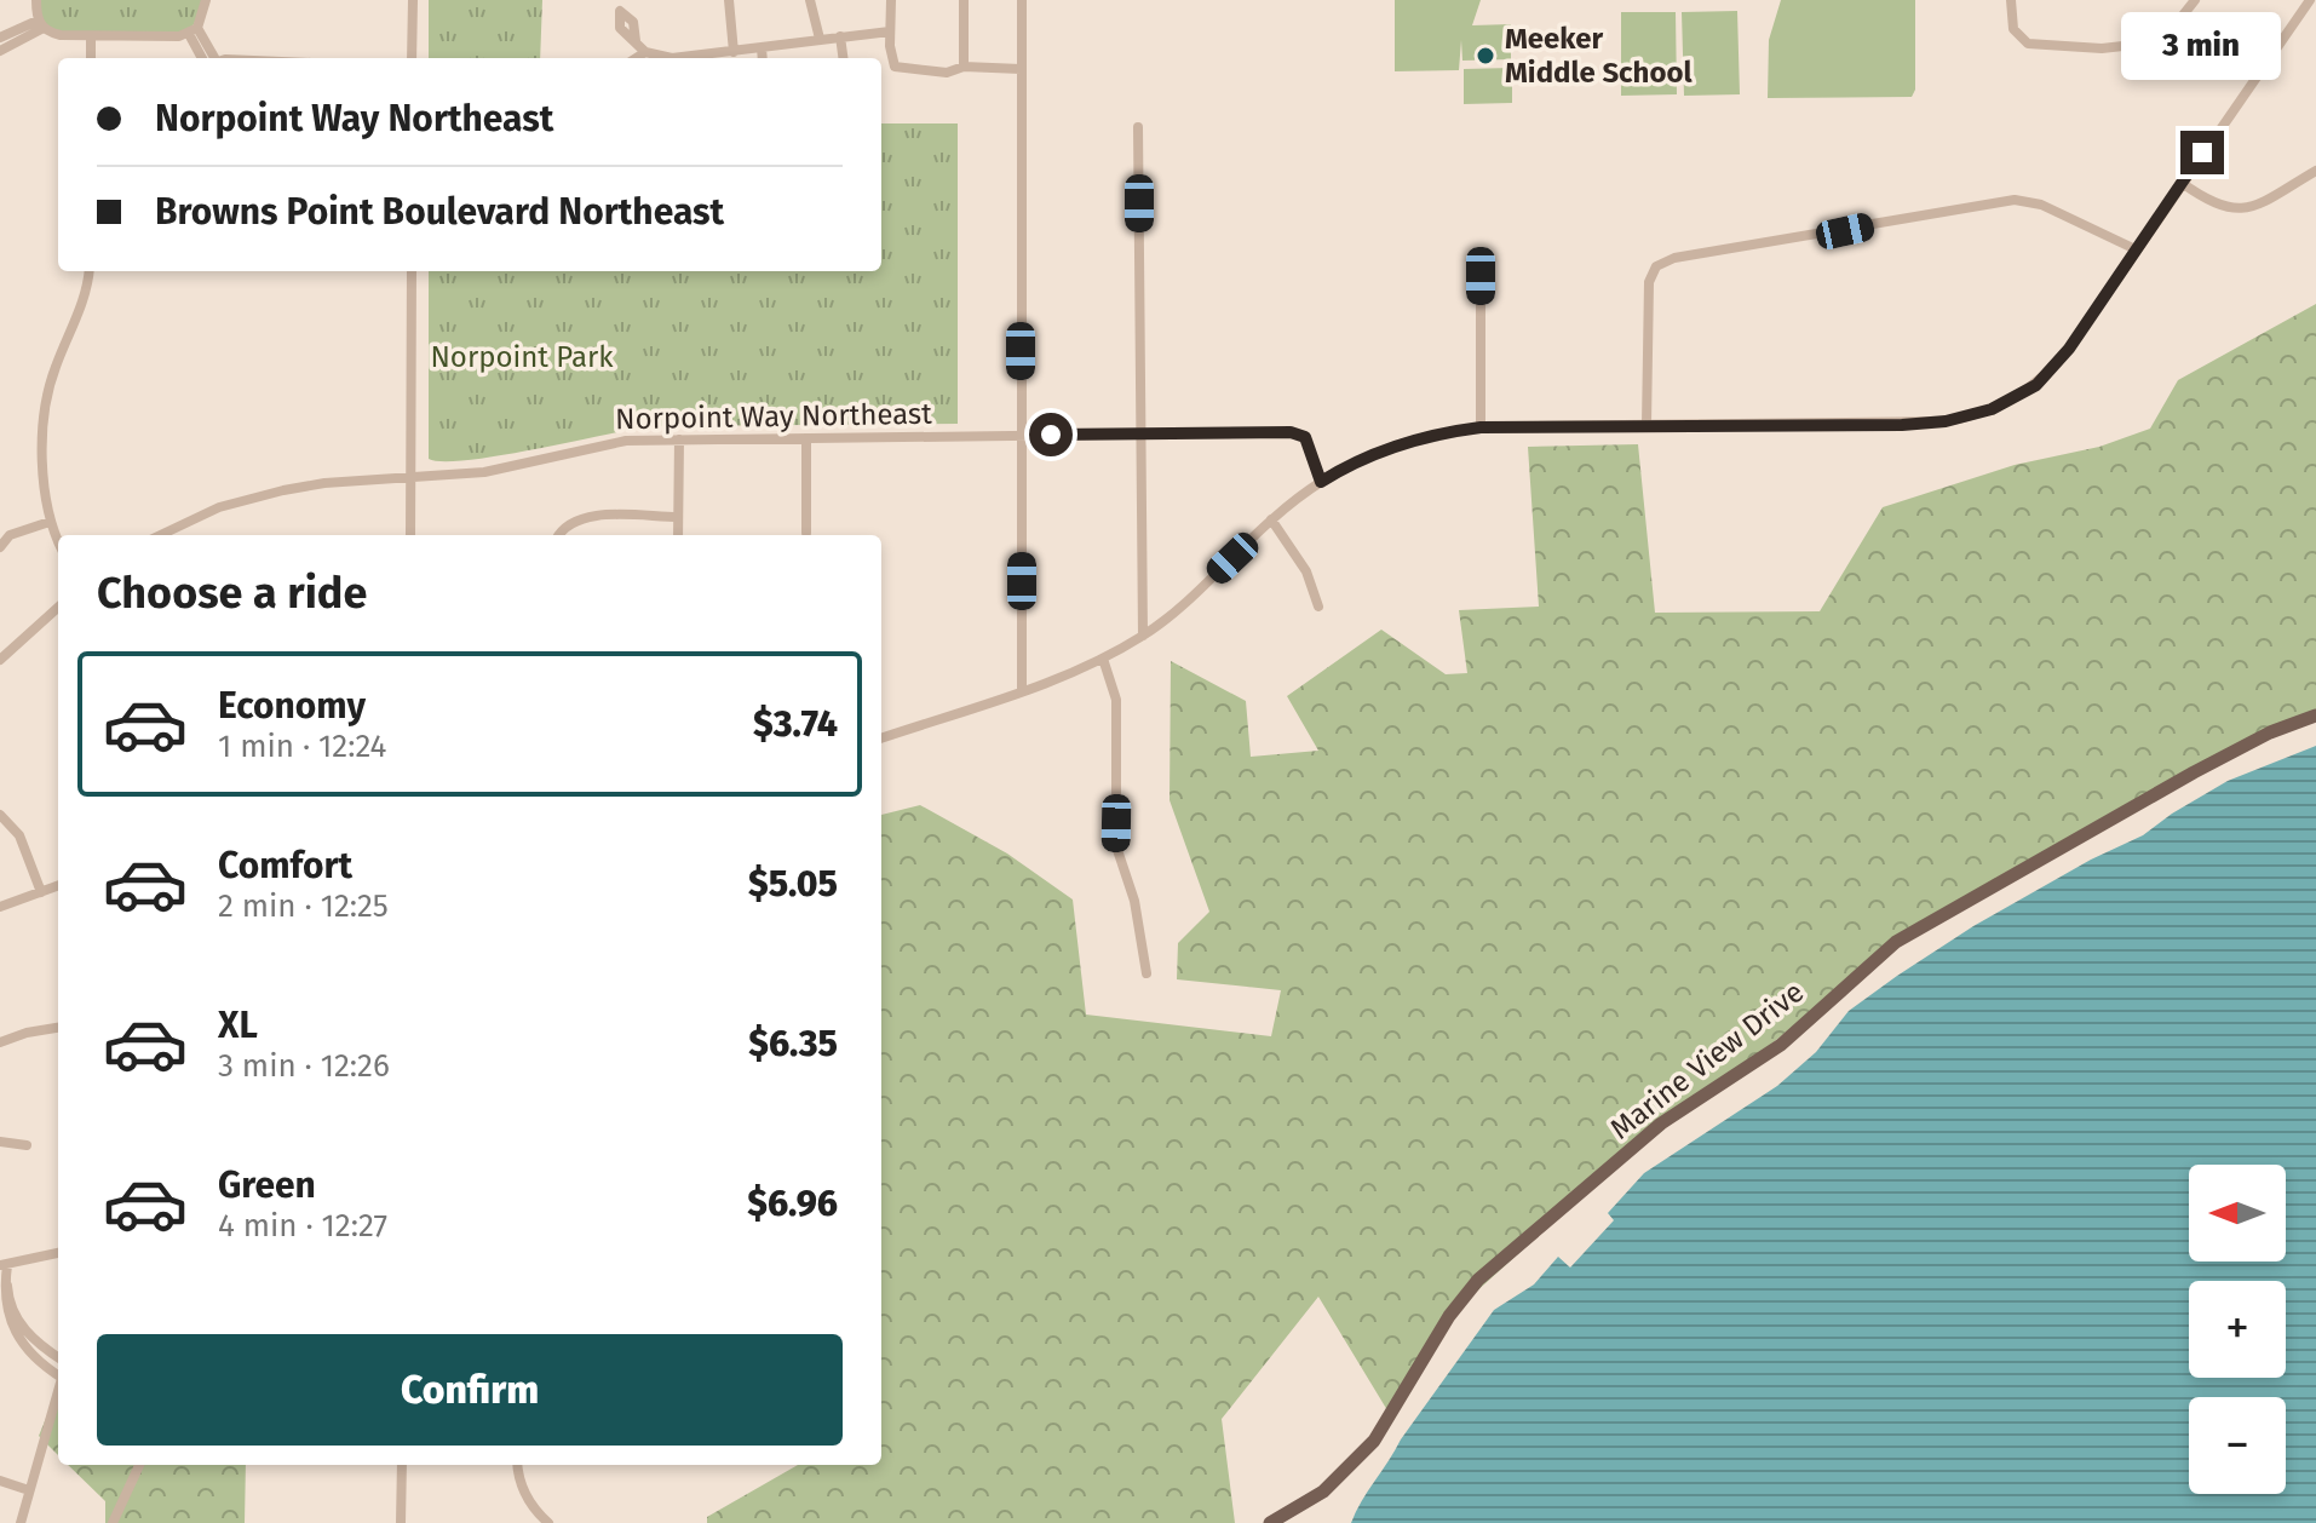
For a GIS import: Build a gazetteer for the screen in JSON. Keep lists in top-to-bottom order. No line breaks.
{"streets":{"main road":["Marine View Drive"],"street":["Norpoint Way Northeast"]},"parks":["Norpoint Park"],"places":["Meeker Middle School"],"north":"left","page":{"bubble":"3 min","banner":["Norpoint Way Northeast","Browns Point Boulevard Northeast"],"heading":"Choose a ride","list":[{"name":"Economy","note":"1 min · 12:24","value":"$3.74"},{"name":"Comfort","note":"2 min · 12:25","value":"$5.05"},{"name":"XL","note":"3 min · 12:26","value":"$6.35"},{"name":"Green","note":"4 min · 12:27","value":"$6.96"}],"map_buttons":["+","−"],"buttons":"Confirm"}}
